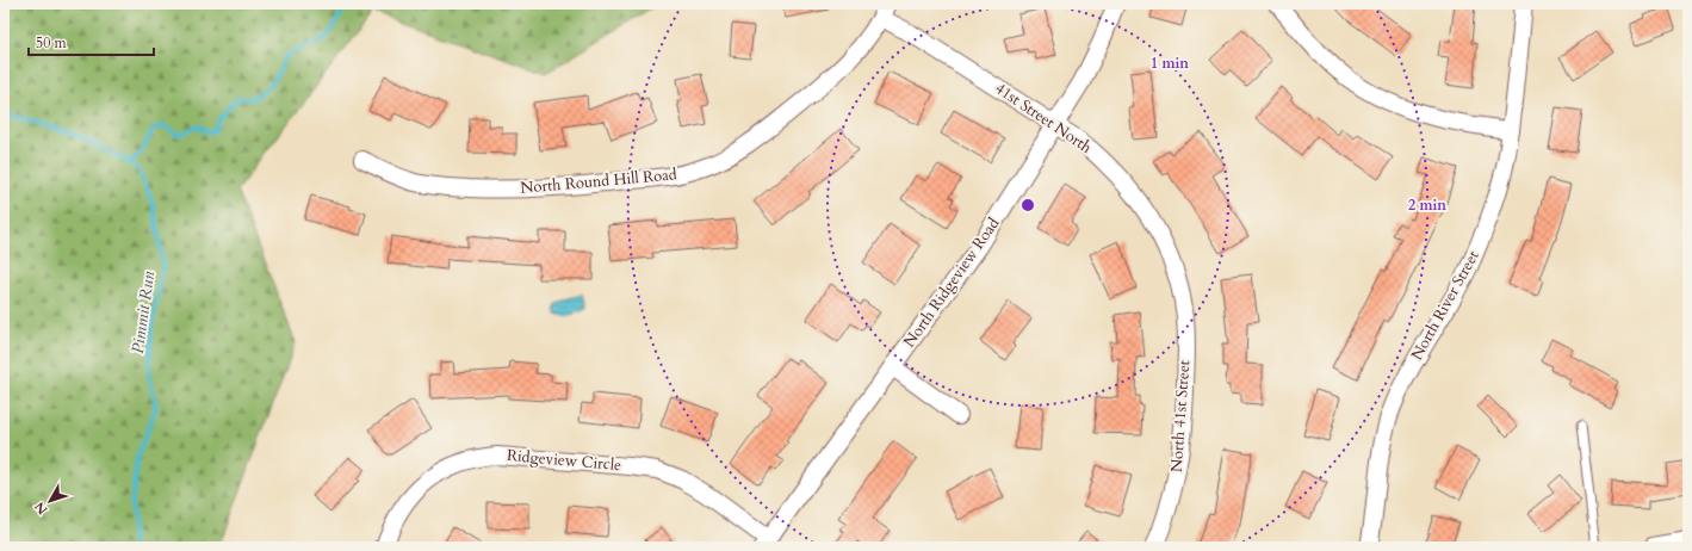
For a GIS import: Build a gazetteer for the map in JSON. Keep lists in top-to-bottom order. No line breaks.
{"streets":{"street":["41st Street North","North Round Hill Road","North Ridgeview Road","North River Street","North 41st Street","Ridgeview Circle"]},"crossings":[["41st Street North","North Round Hill Road"],["41st Street North","North Ridgeview Road"],["41st Street North","North 41st Street"],["North Ridgeview Road","Ridgeview Circle"]],"water":["Pimmit Run"],"scale_bar":"50 m","north":"bottom left","rings":["1 min","2 min"]}
